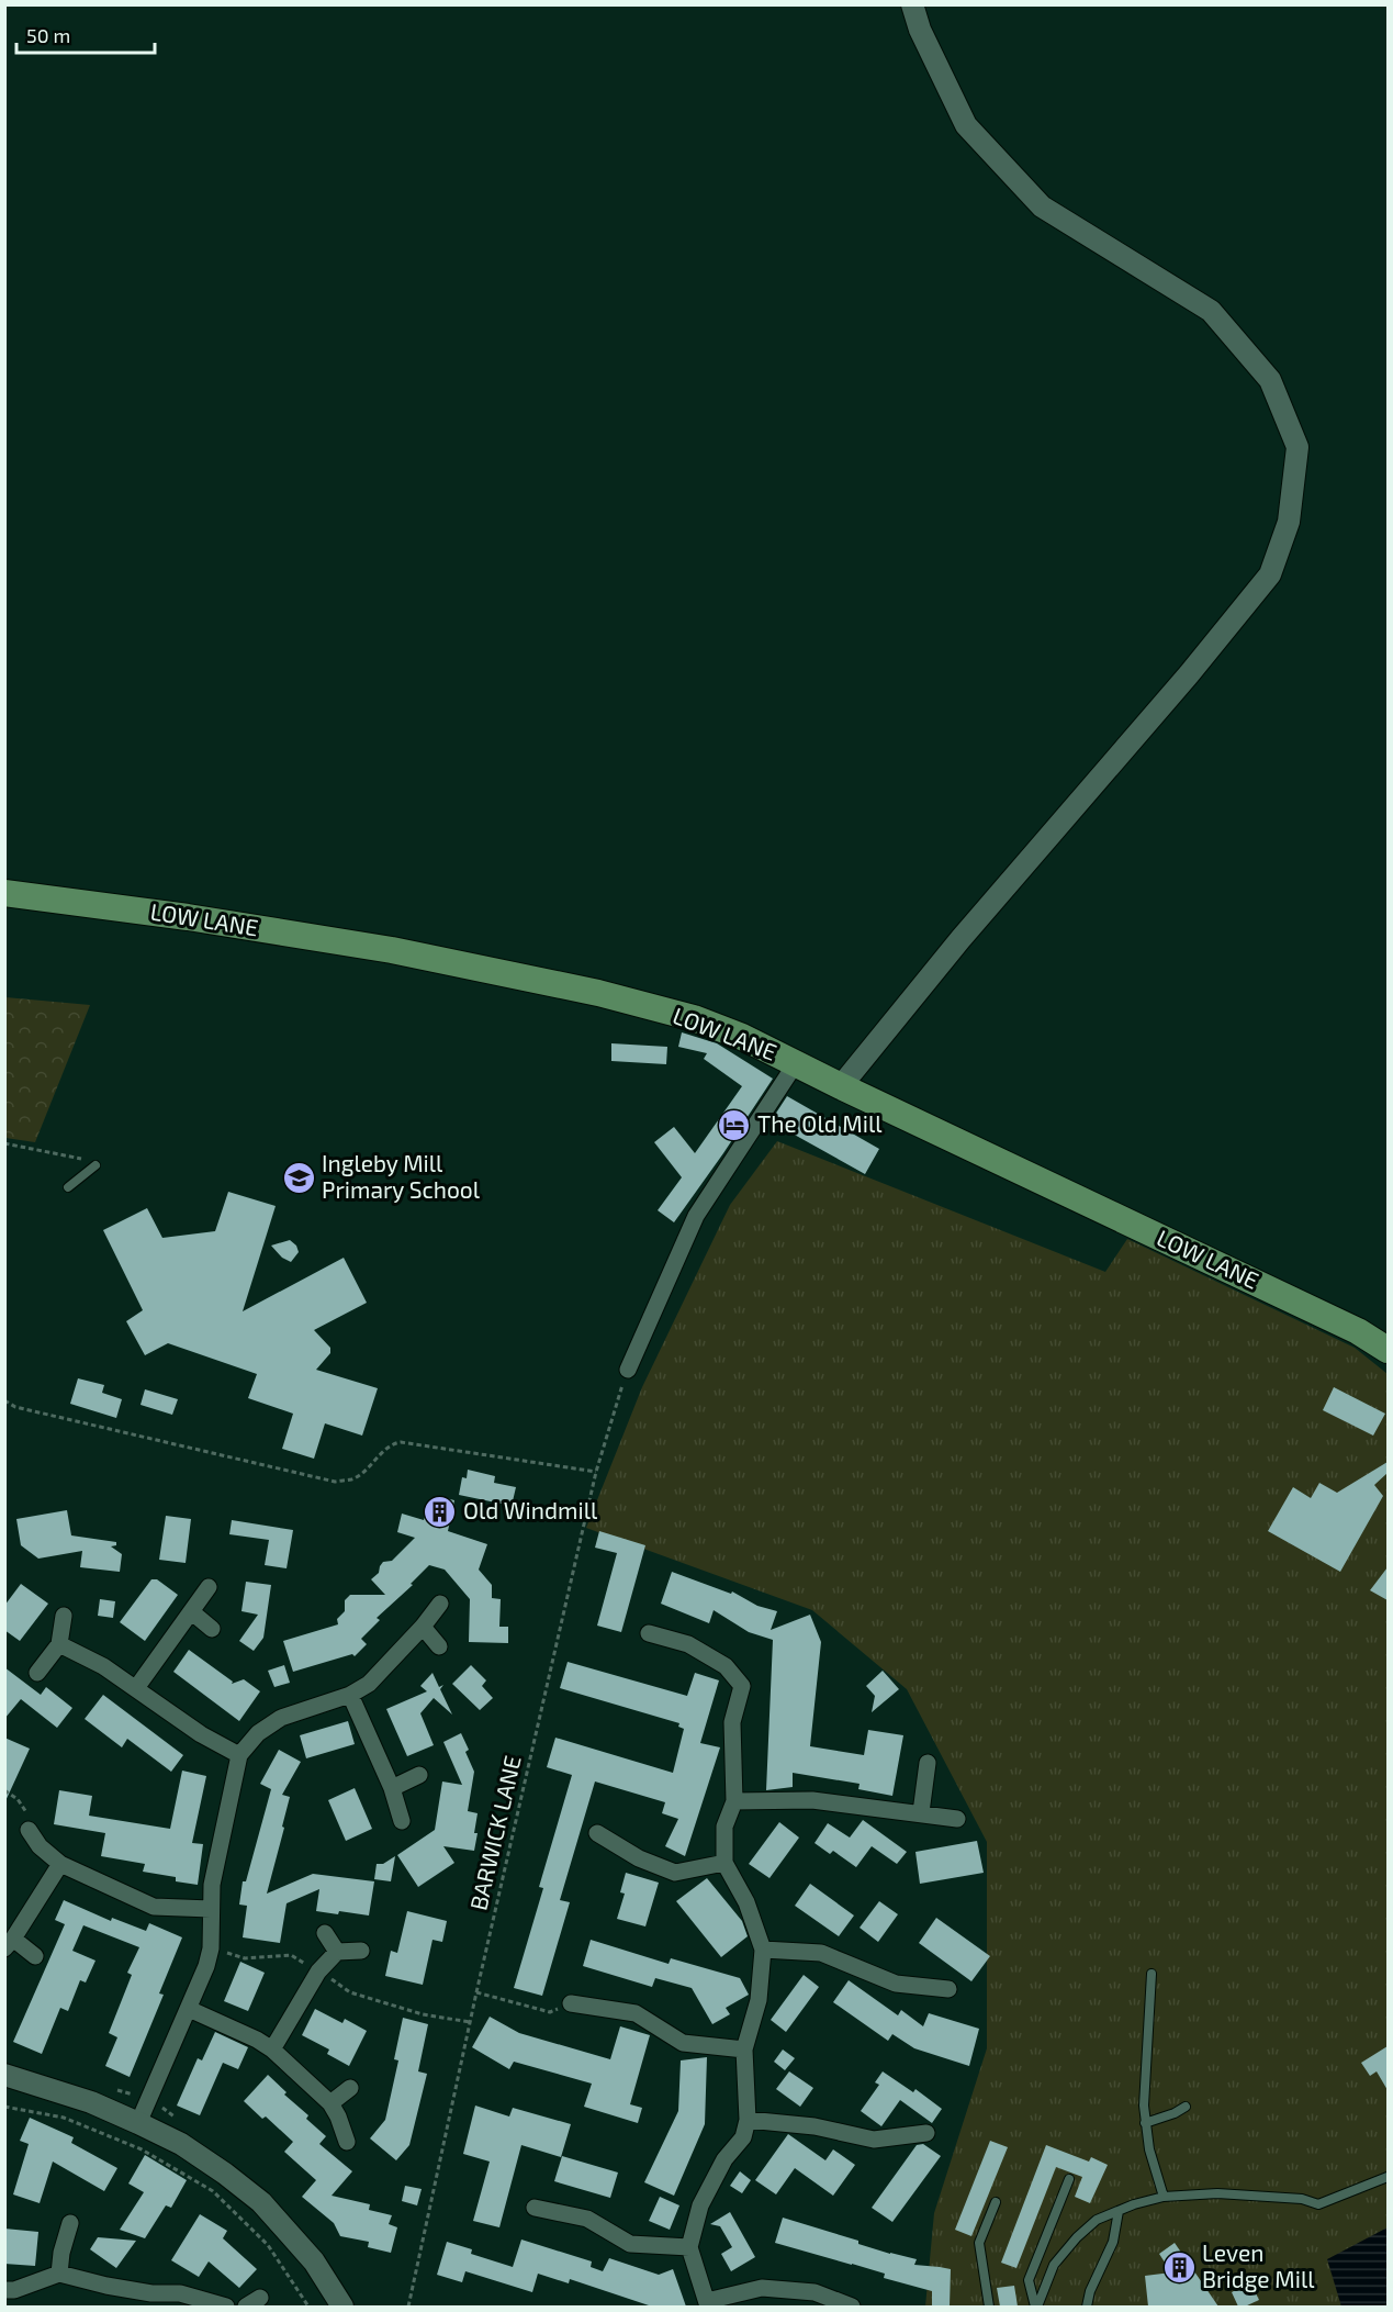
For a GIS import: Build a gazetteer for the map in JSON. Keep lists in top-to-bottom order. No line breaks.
{"streets":{"main road":["LOW LANE"],"path":["BARWICK LANE"]},"places":{"hotel":["The Old Mill"],"school or university":["Ingleby Mill Primary School"],"building":["Old Windmill","Leven Bridge Mill"]},"scale_bar":"50 m"}
